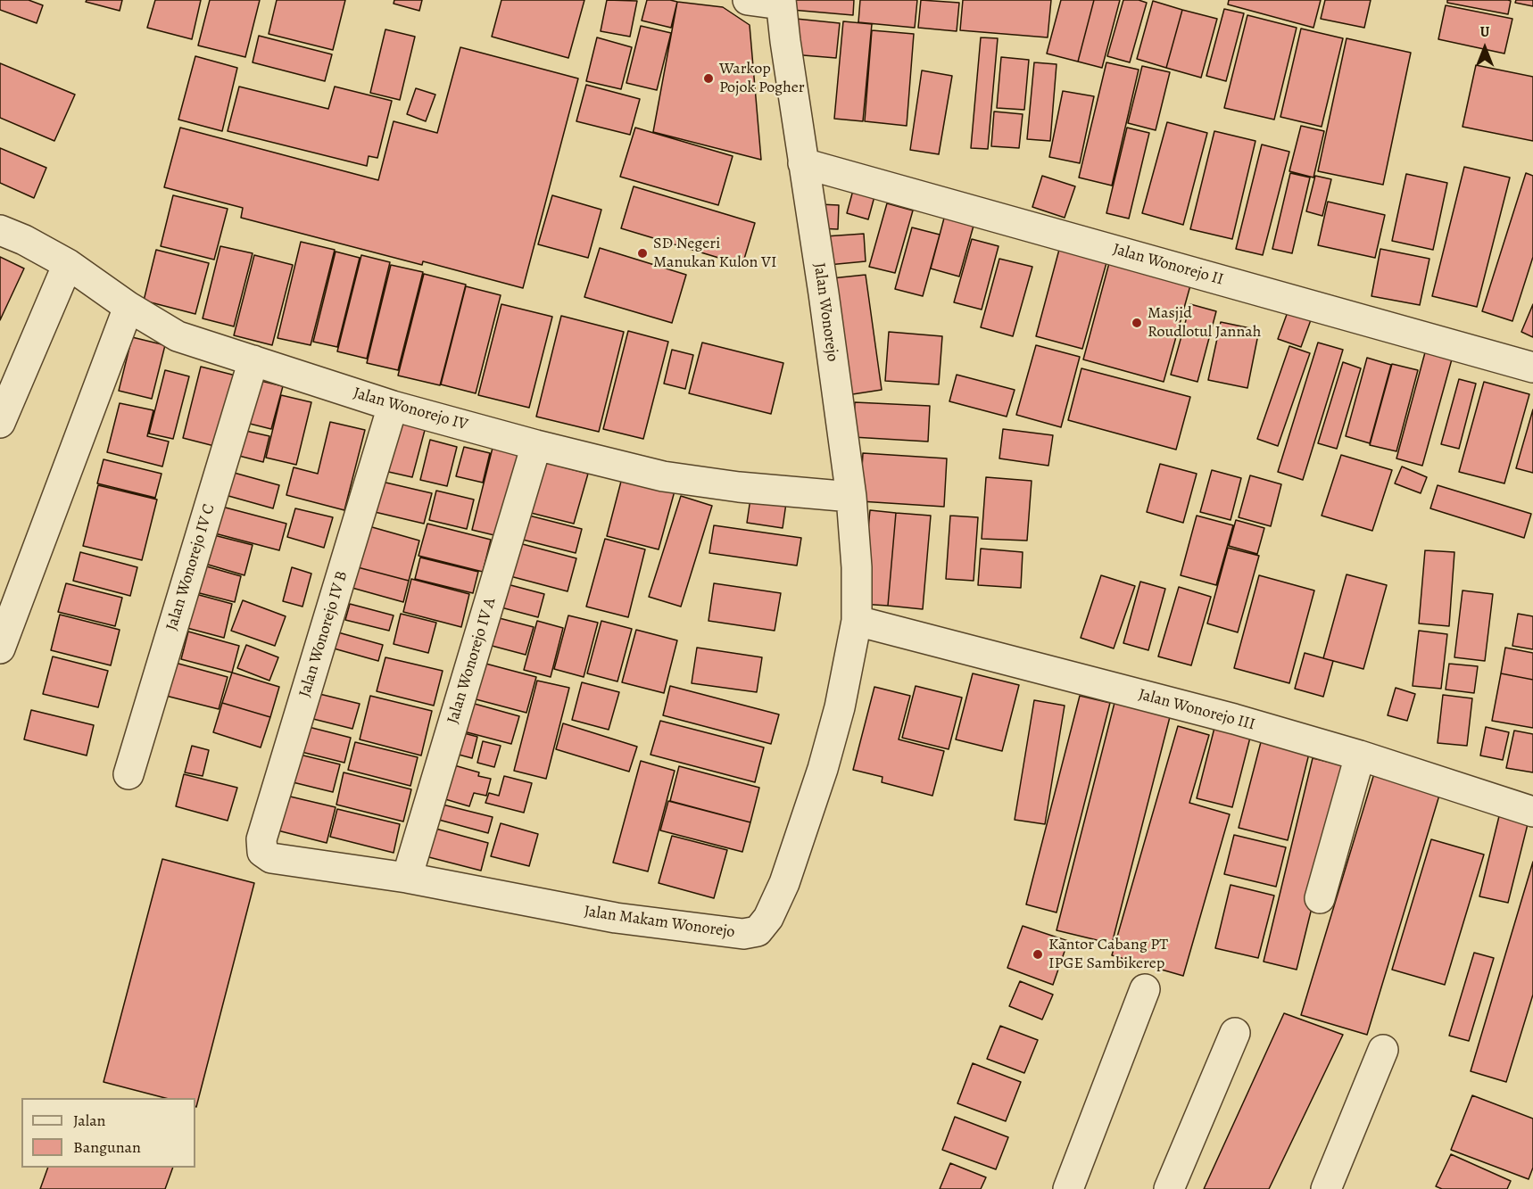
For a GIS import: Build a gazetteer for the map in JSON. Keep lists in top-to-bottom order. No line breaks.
{"streets":{"street":["Jalan Wonorejo II","Jalan Wonorejo","Jalan Wonorejo IV","Jalan Wonorejo IV C","Jalan Wonorejo IV B","Jalan Wonorejo IV A","Jalan Wonorejo III","Jalan Makam Wonorejo"]},"crossings":[["Jalan Wonorejo II","Jalan Wonorejo"],["Jalan Wonorejo","Jalan Wonorejo IV"],["Jalan Wonorejo","Jalan Wonorejo III"],["Jalan Wonorejo","Jalan Makam Wonorejo"],["Jalan Wonorejo IV","Jalan Wonorejo IV C"],["Jalan Wonorejo IV","Jalan Wonorejo IV B"],["Jalan Wonorejo IV","Jalan Wonorejo IV A"],["Jalan Wonorejo IV B","Jalan Makam Wonorejo"],["Jalan Wonorejo IV A","Jalan Makam Wonorejo"],["Jalan Wonorejo III","Jalan Makam Wonorejo"]],"places":["Warkop Pojok Pogher","SD Negeri Manukan Kulon VI","Masjid Roudlotul Jannah","Kantor Cabang PT IPGE Sambikerep"],"legend":["Jalan","Bangunan"],"north":"top"}
